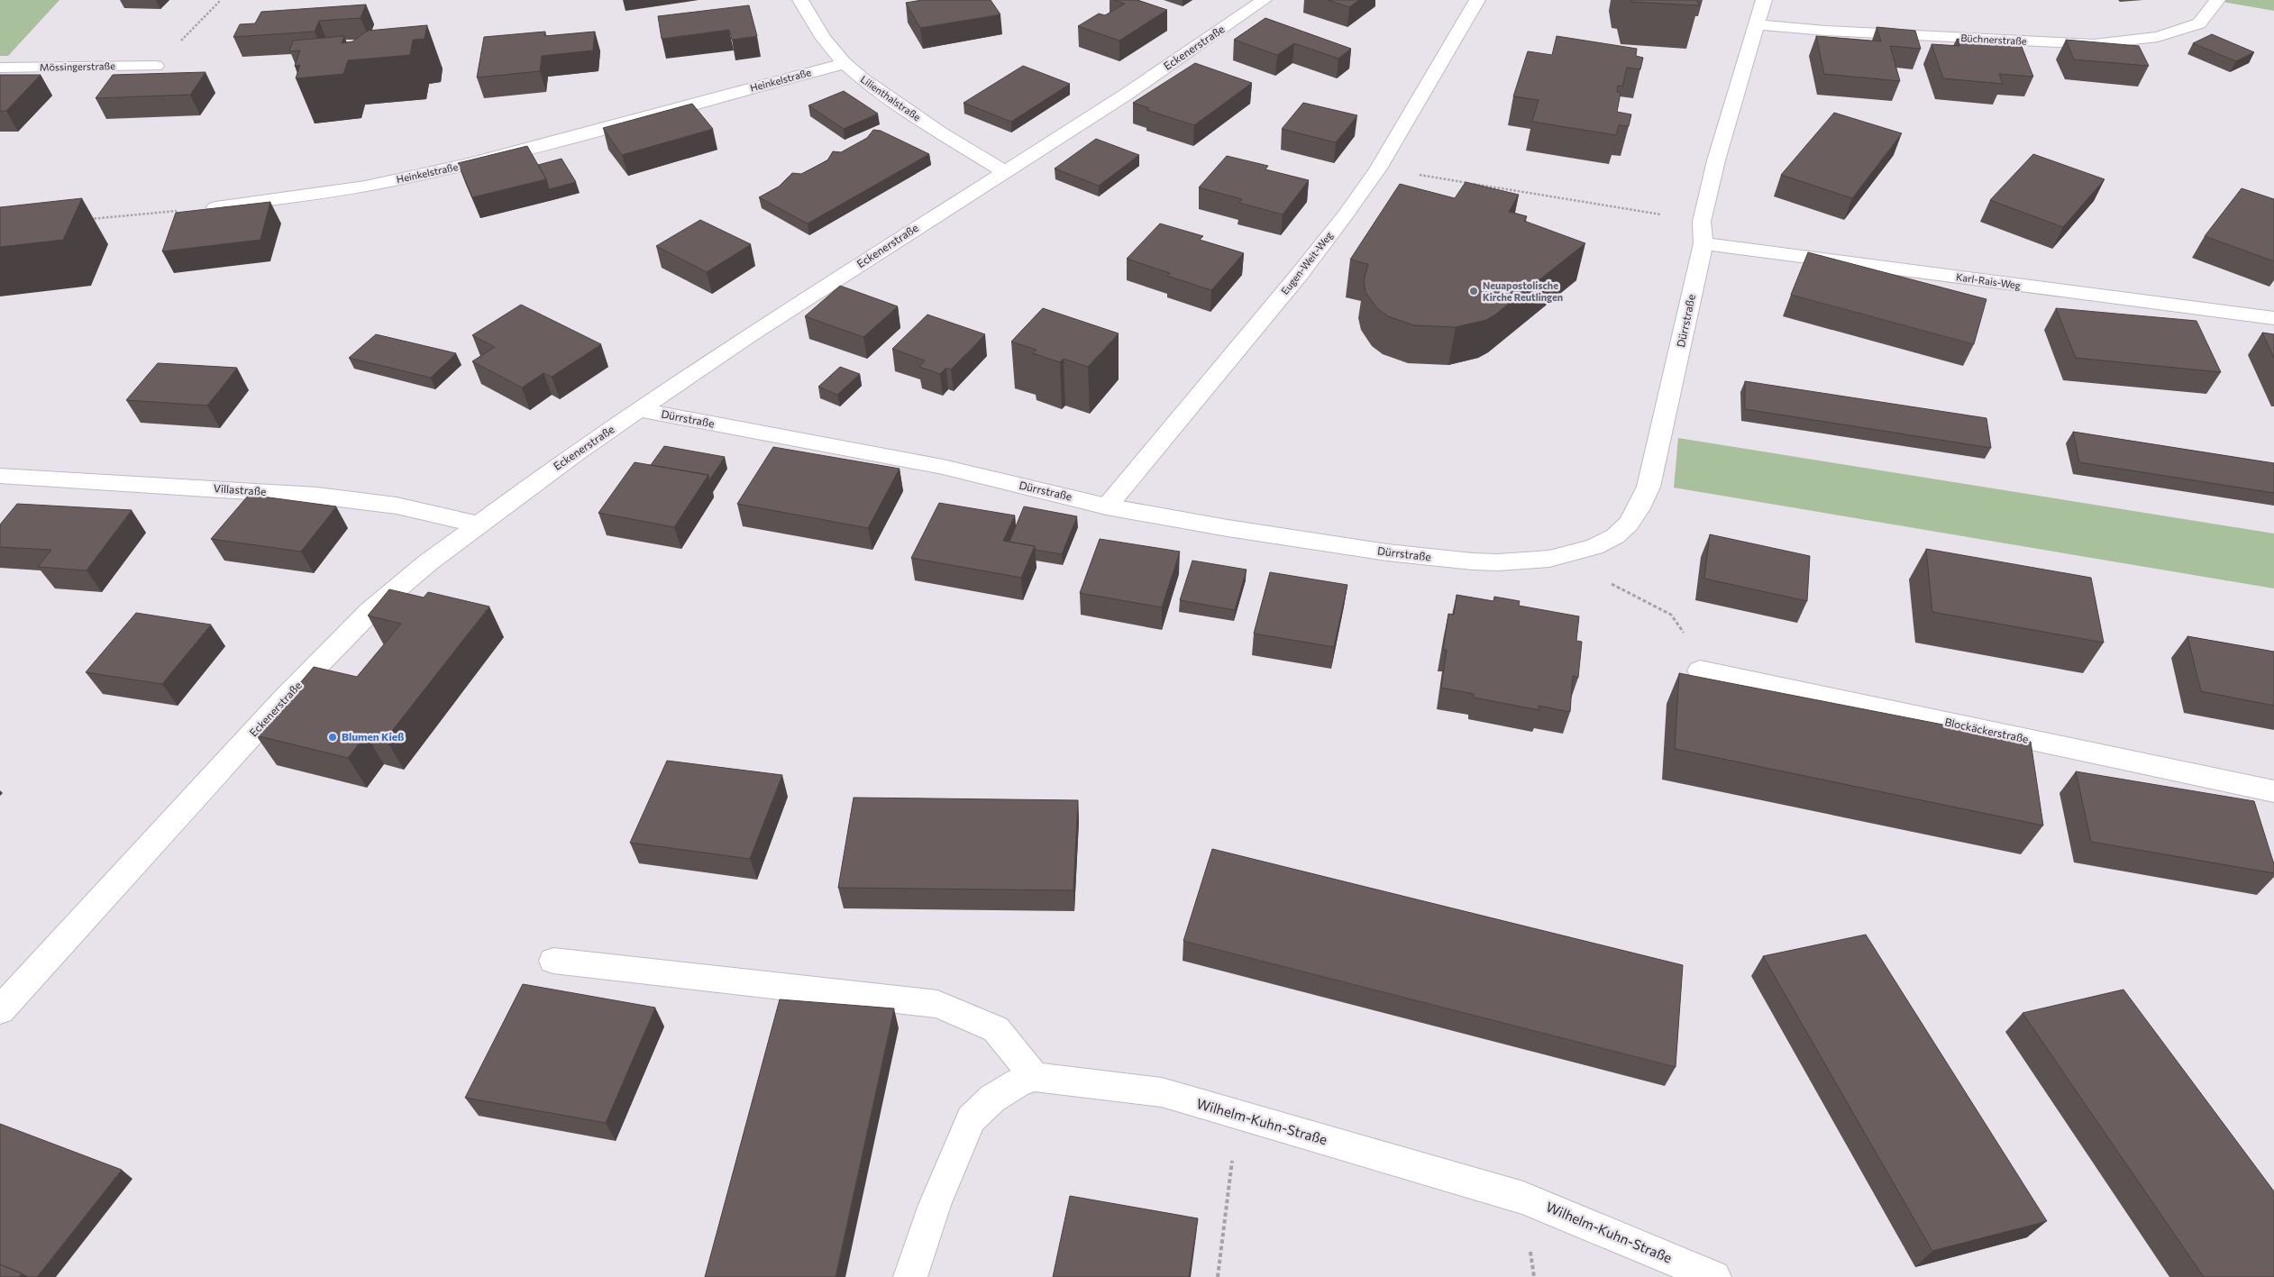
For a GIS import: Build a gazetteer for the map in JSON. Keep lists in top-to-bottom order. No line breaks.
{"streets":{"street":["Büchnerstraße","Eckenerstraße","Mössingerstraße","Heinkelstraße","Lilienthalstraße","Eugen-Weit-Weg","Karl-Rais-Weg","Dürrstraße","Villastraße","Blockäckerstraße","Wilhelm-Kuhn-Straße"]},"crossings":[["Büchnerstraße","Dürrstraße"],["Eckenerstraße","Lilienthalstraße"],["Eckenerstraße","Dürrstraße"],["Eckenerstraße","Villastraße"],["Heinkelstraße","Lilienthalstraße"],["Eugen-Weit-Weg","Dürrstraße"],["Karl-Rais-Weg","Dürrstraße"]],"places":["Neuapostolische Kirche Reutlingen","Blumen Kieß"]}
